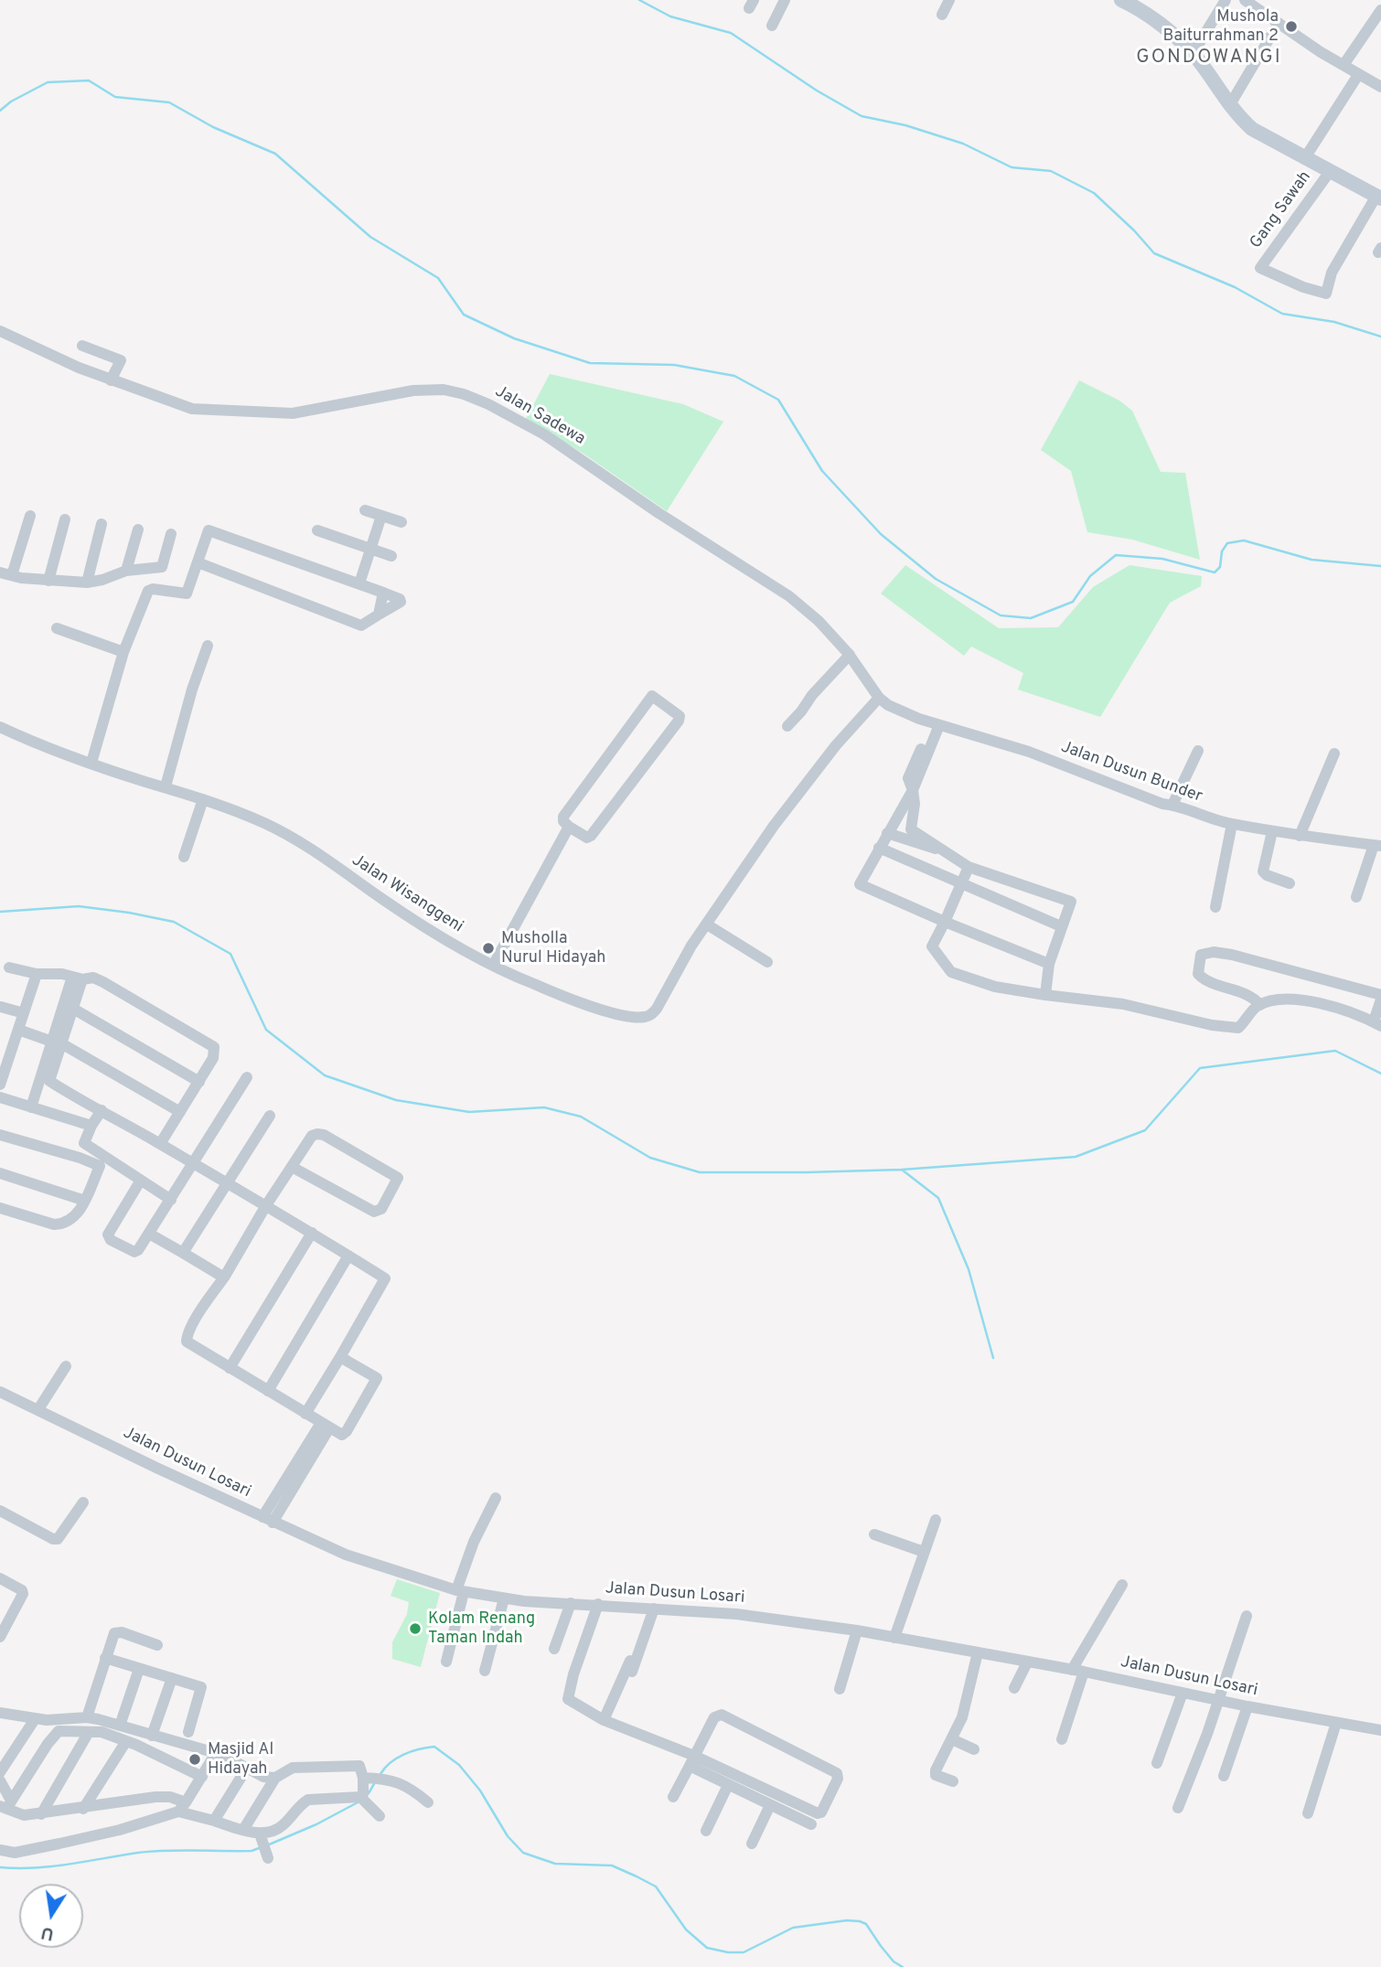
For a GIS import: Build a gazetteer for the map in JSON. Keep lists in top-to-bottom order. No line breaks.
{"streets":{"street":["Gang Sawah","Jalan Sadewa","Jalan Dusun Bunder","Jalan Wisanggeni","Jalan Dusun Losari"]},"crossings":[["Jalan Sadewa","Jalan Dusun Bunder"],["Jalan Sadewa","Jalan Wisanggeni"],["Jalan Dusun Bunder","Jalan Wisanggeni"]],"districts":["GONDOWANGI"],"places":["Mushola Baiturrahman 2","Musholla Nurul Hidayah","Kolam Renang Taman Indah","Masjid Al Hidayah"],"north":"bottom"}
